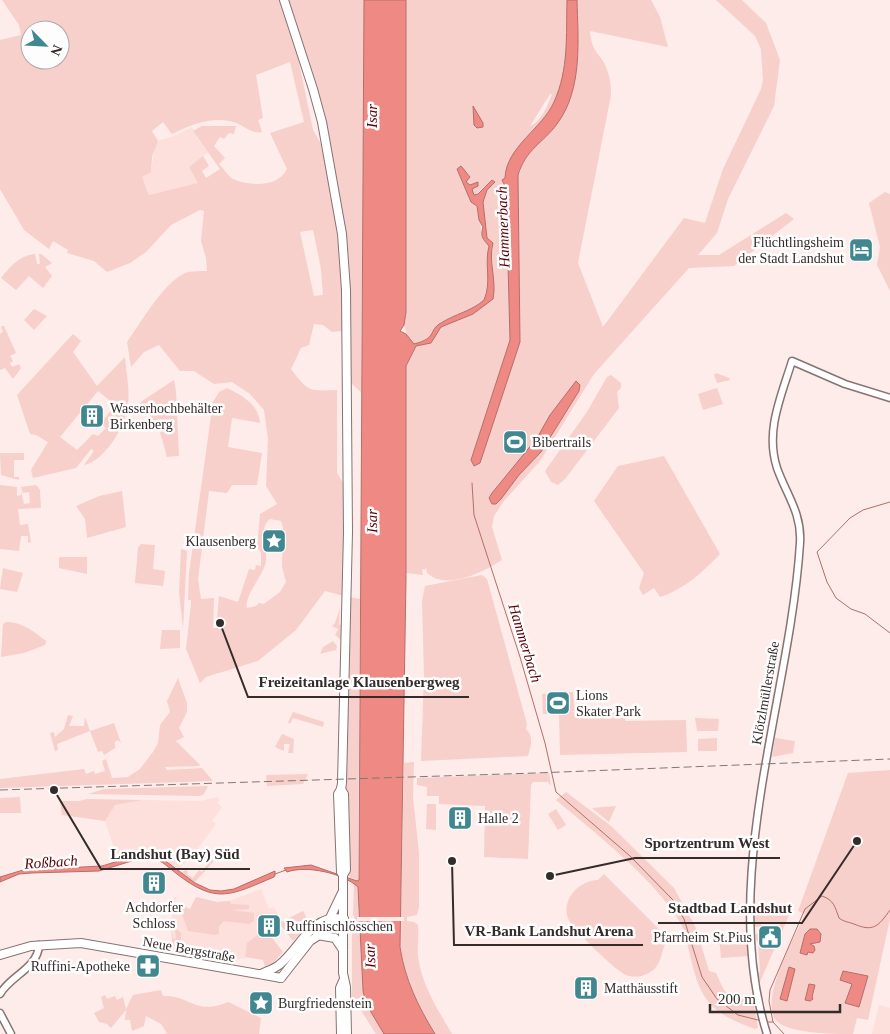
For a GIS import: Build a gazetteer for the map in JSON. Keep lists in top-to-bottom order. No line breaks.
{"streets":{"main road":["Neue Bergstraße"],"street":["Klötzlmüllerstraße"]},"water":["Isar","Hammerbach","Roßbach"],"places":{"hotel":["Flüchtlingsheim der Stadt Landshut"],"building":["Wasserhochbehälter Birkenberg","Halle 2","Achdorfer Schloss","Ruffinischlösschen","Matthäusstift"],"sports":["Bibertrails","Lions Skater Park"],"place":["Klausenberg","Burgfriedenstein"],"other":["Freizeitanlage Klausenbergweg","Landshut (Bay) Süd","Stadtbad Landshut","VR-Bank Landshut Arena","Sportzentrum West"],"public building":["Pfarrheim St.Pius"],"pharmacy":["Ruffini-Apotheke"]},"scale_bar":"200 m","north":"bottom right"}
